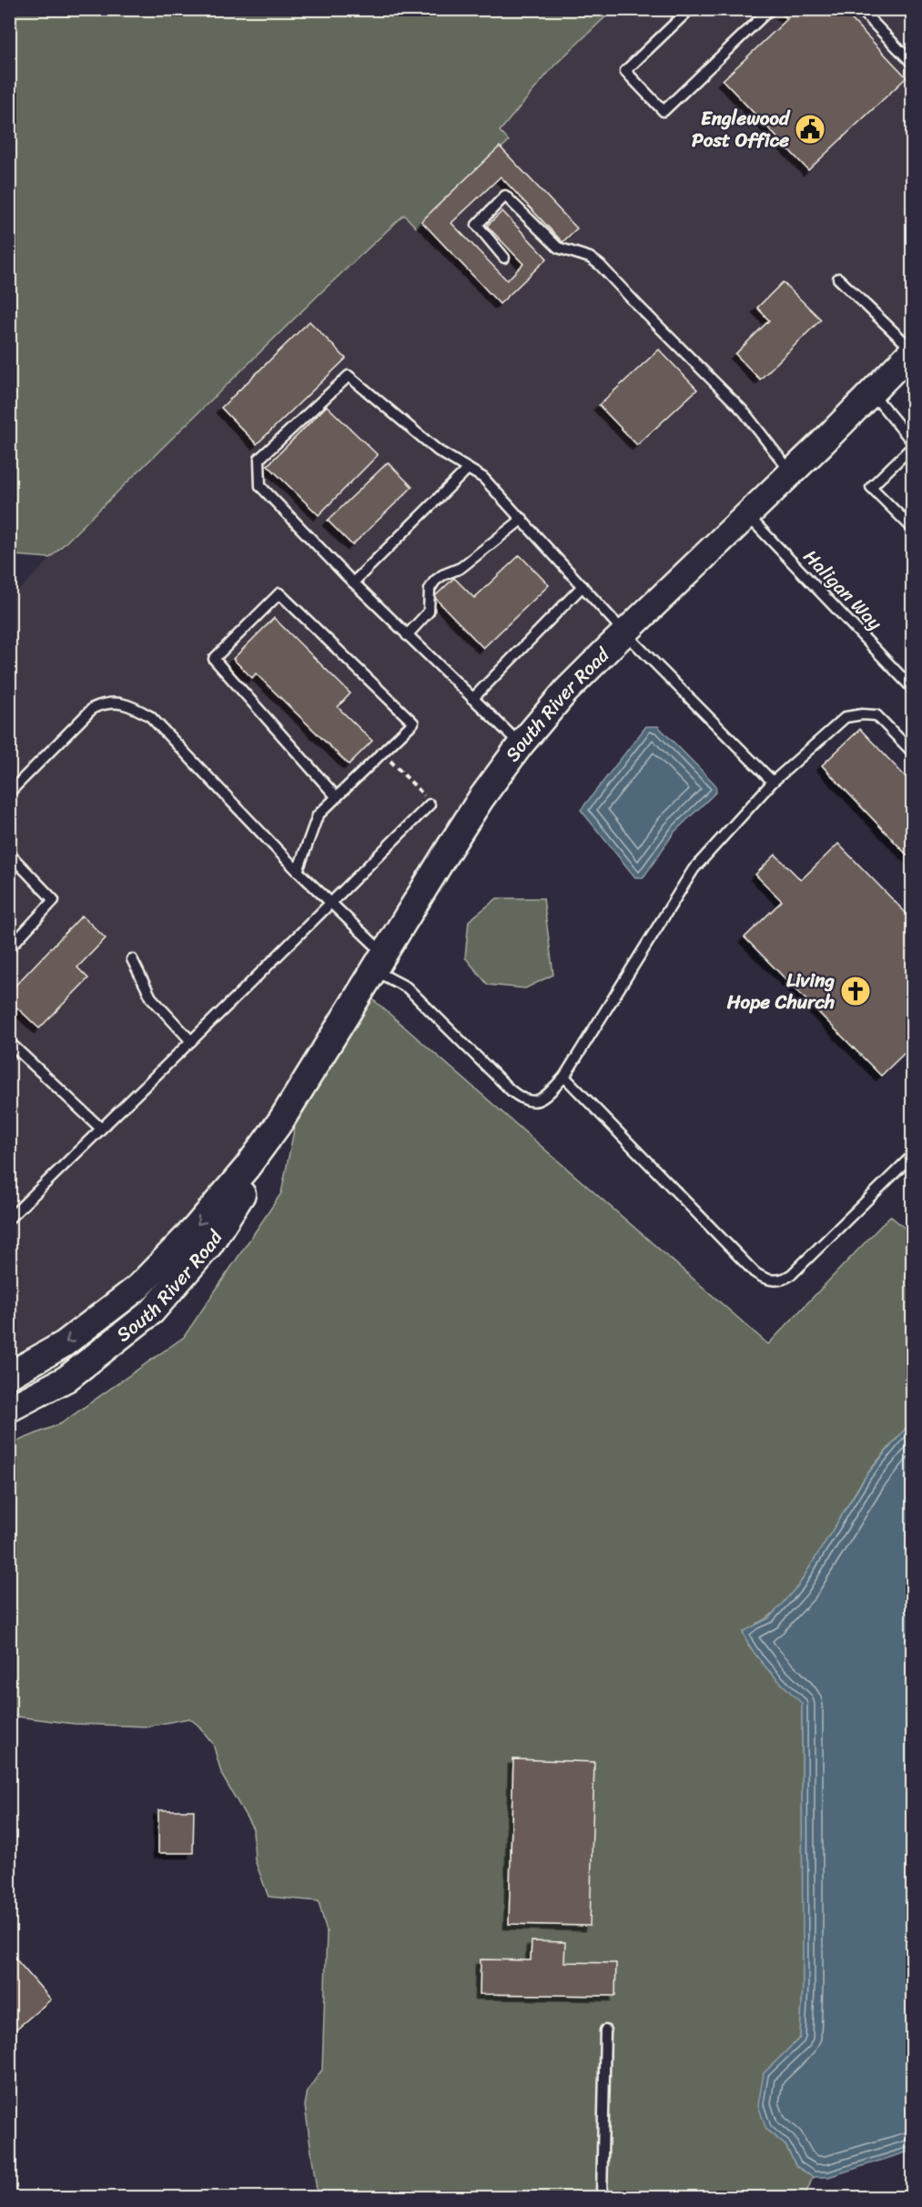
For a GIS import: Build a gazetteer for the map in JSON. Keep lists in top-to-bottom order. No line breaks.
{"streets":{"main road":["South River Road"],"lane":["Haligan Way"]},"crossings":[["Haligan Way","South River Road"]],"places":{"public building":["Englewood Post Office"],"church":["Living Hope Church"]}}
